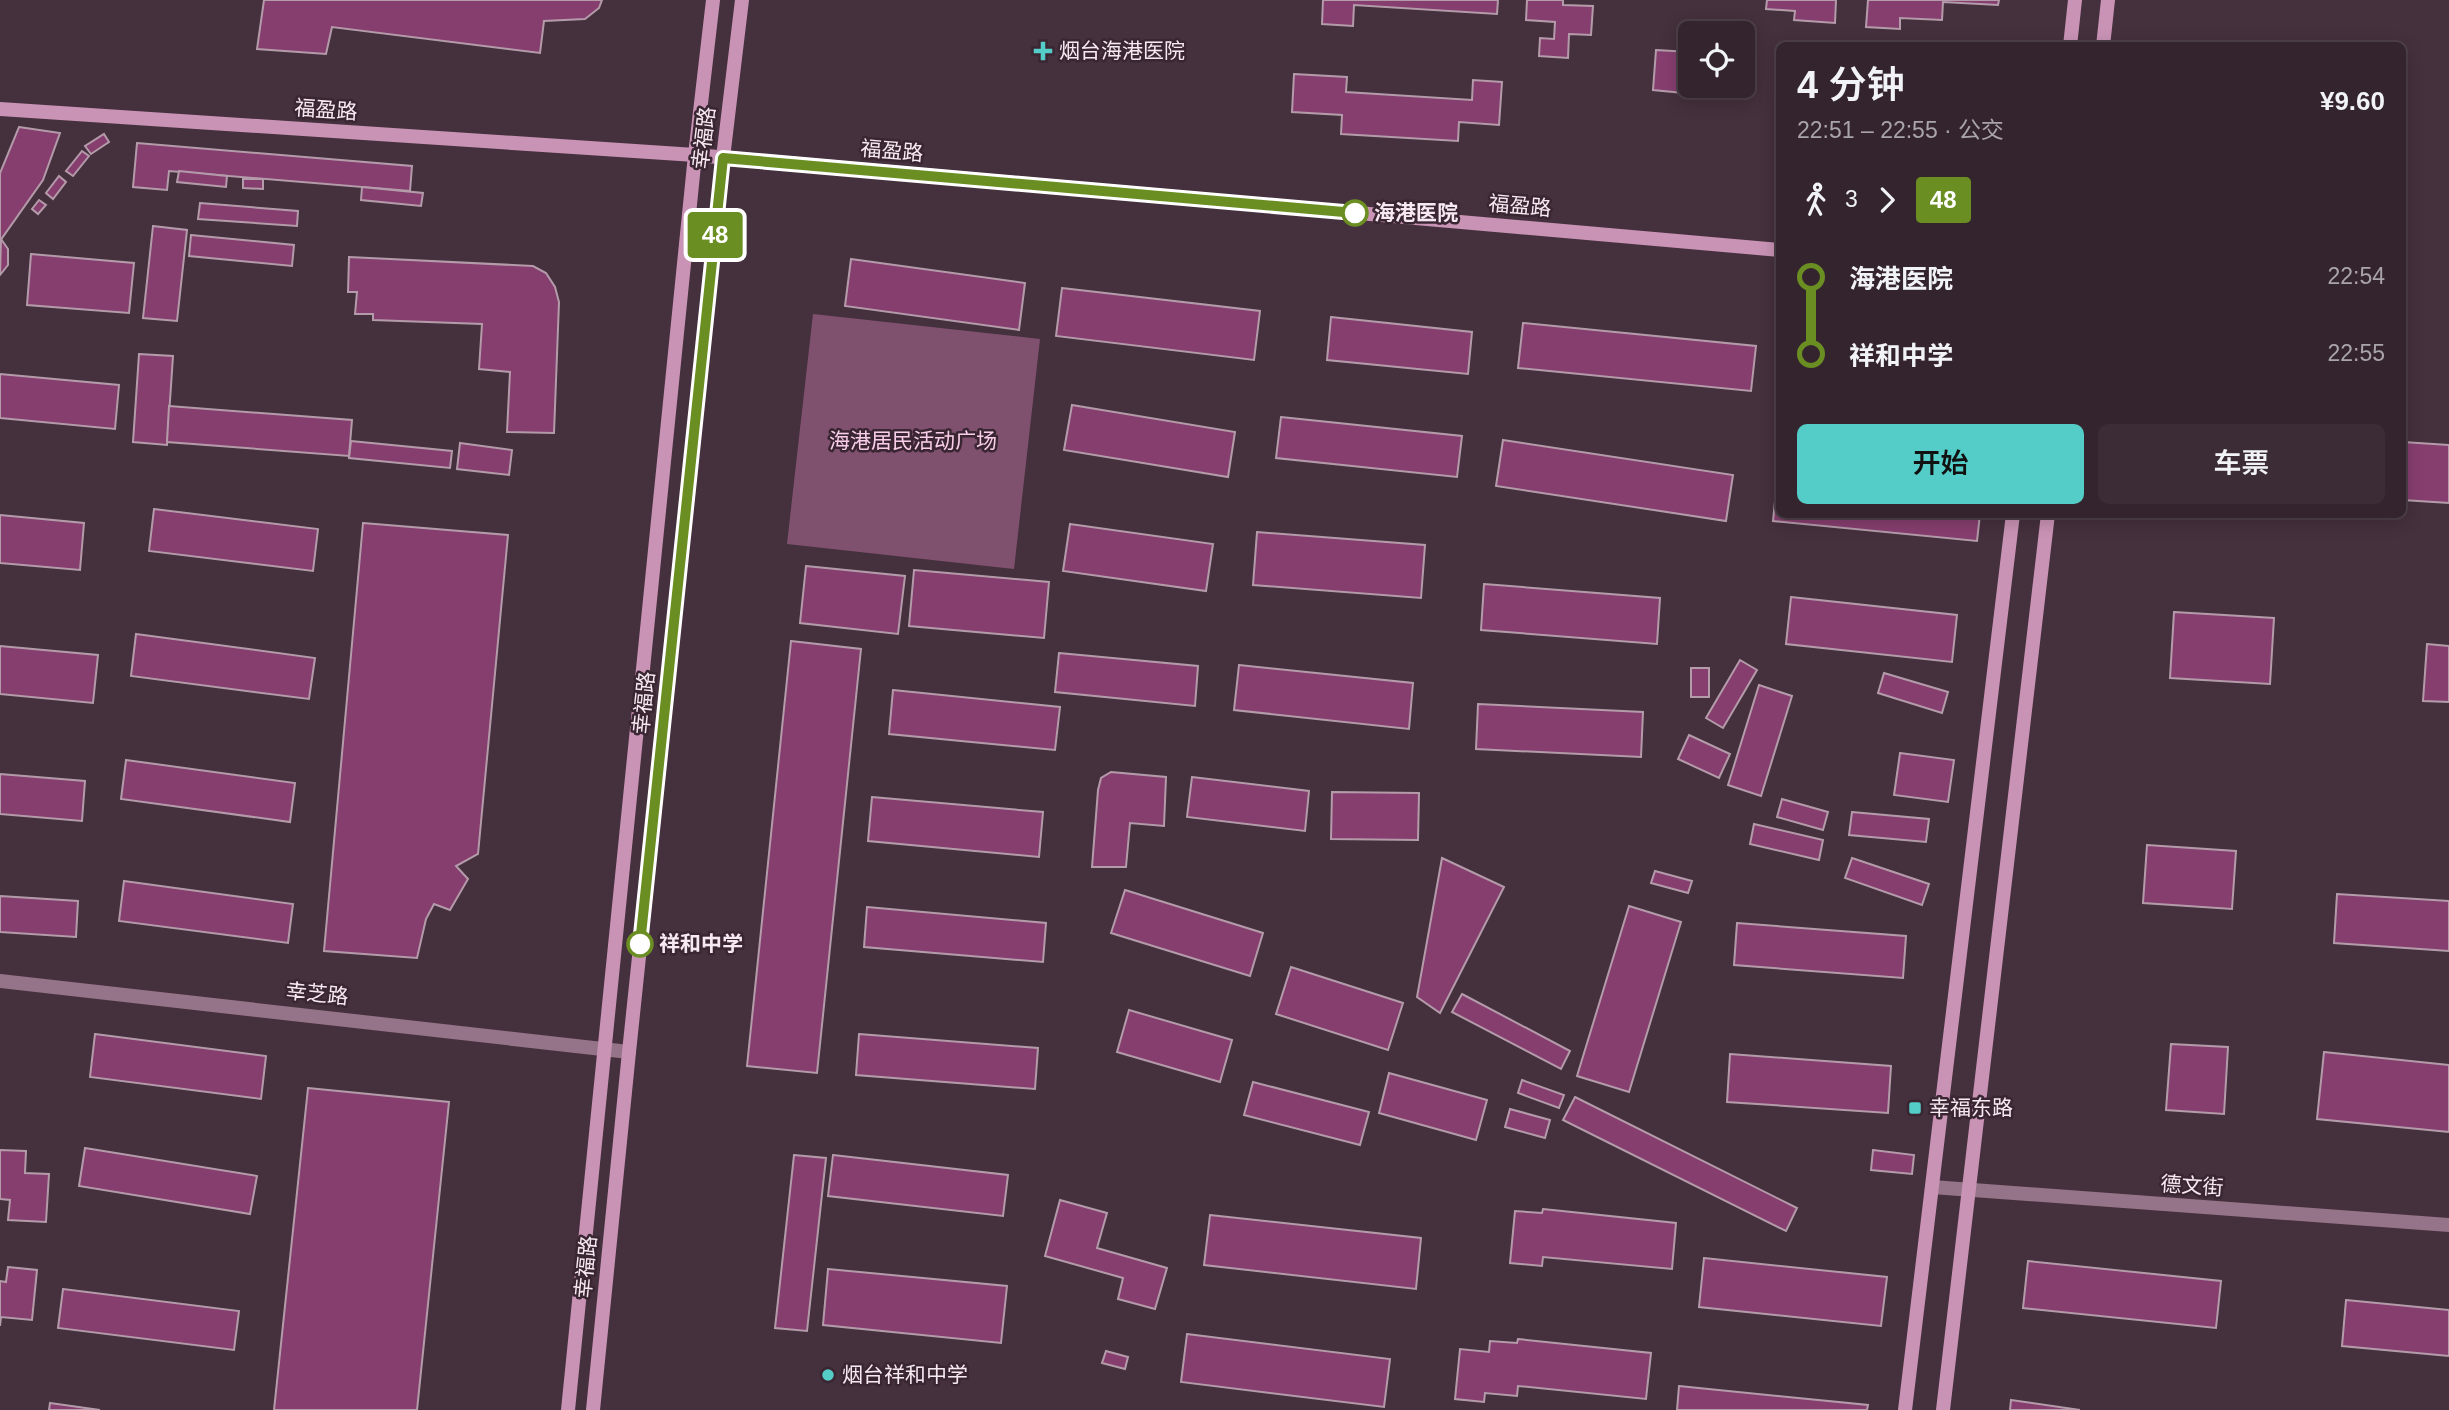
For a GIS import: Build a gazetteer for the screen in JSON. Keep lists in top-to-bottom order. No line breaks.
{"streets":{"street":["福盈路","幸福路","幸芝路","德文街"]},"crossings":[["福盈路","幸福路"],["幸福路","幸芝路"]],"parks":["海港居民活动广场"],"places":{"health":["烟台海港医院"],"other":["海港医院","祥和中学","烟台祥和中学"],"transit":["幸福东路"]},"lines":["bus line 48"],"page":{"on_map":"48","heading":["4 分钟","22:51 – 22:55 · 公交","¥9.60"],"legs":["3","48"],"list":[{"name":"海港医院","value":"22:54"},{"name":"祥和中学","value":"22:55"}],"buttons":["开始","车票"]}}
